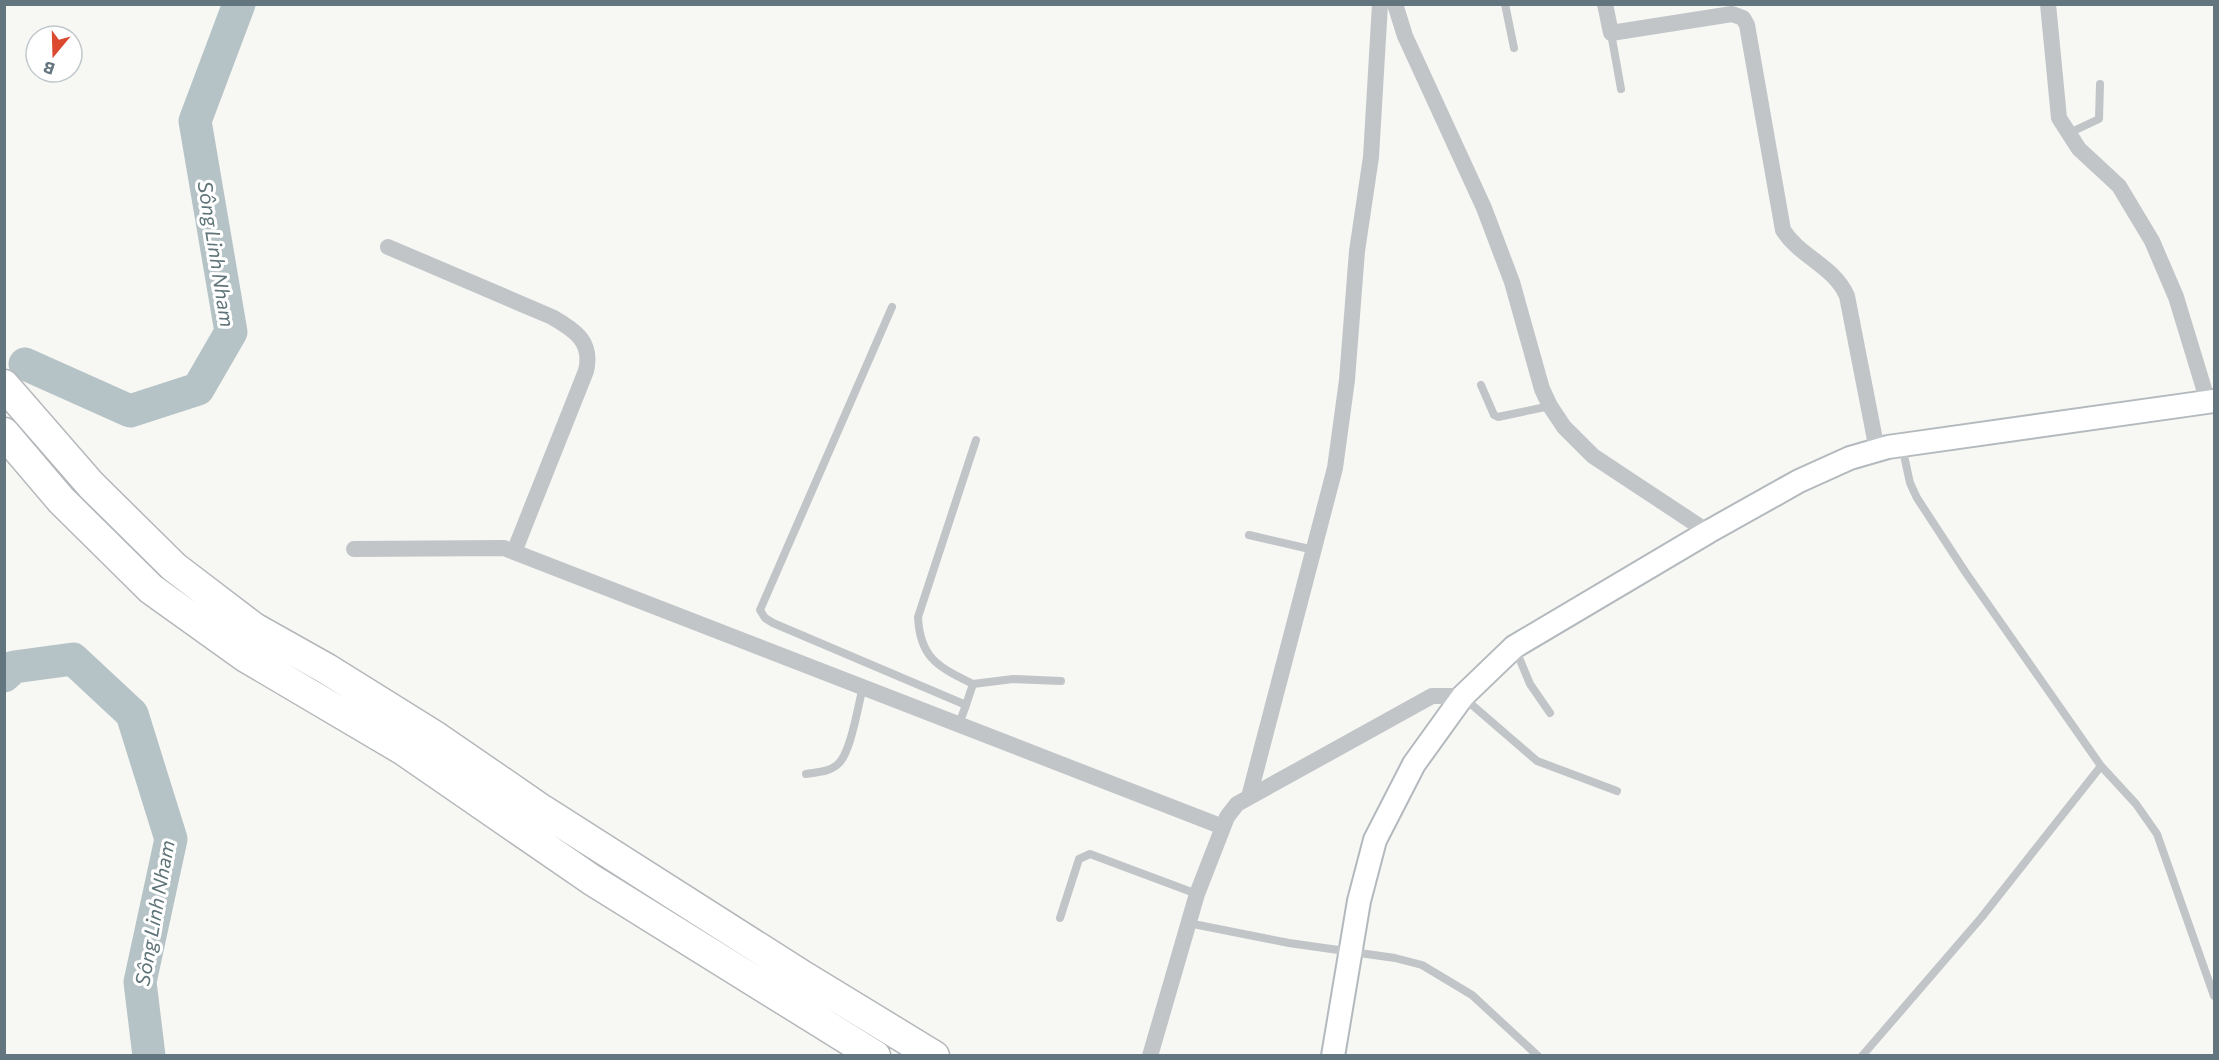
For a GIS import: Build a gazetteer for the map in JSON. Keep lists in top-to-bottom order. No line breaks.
{"water":["Sông Linh Nham"],"north":"bottom"}
